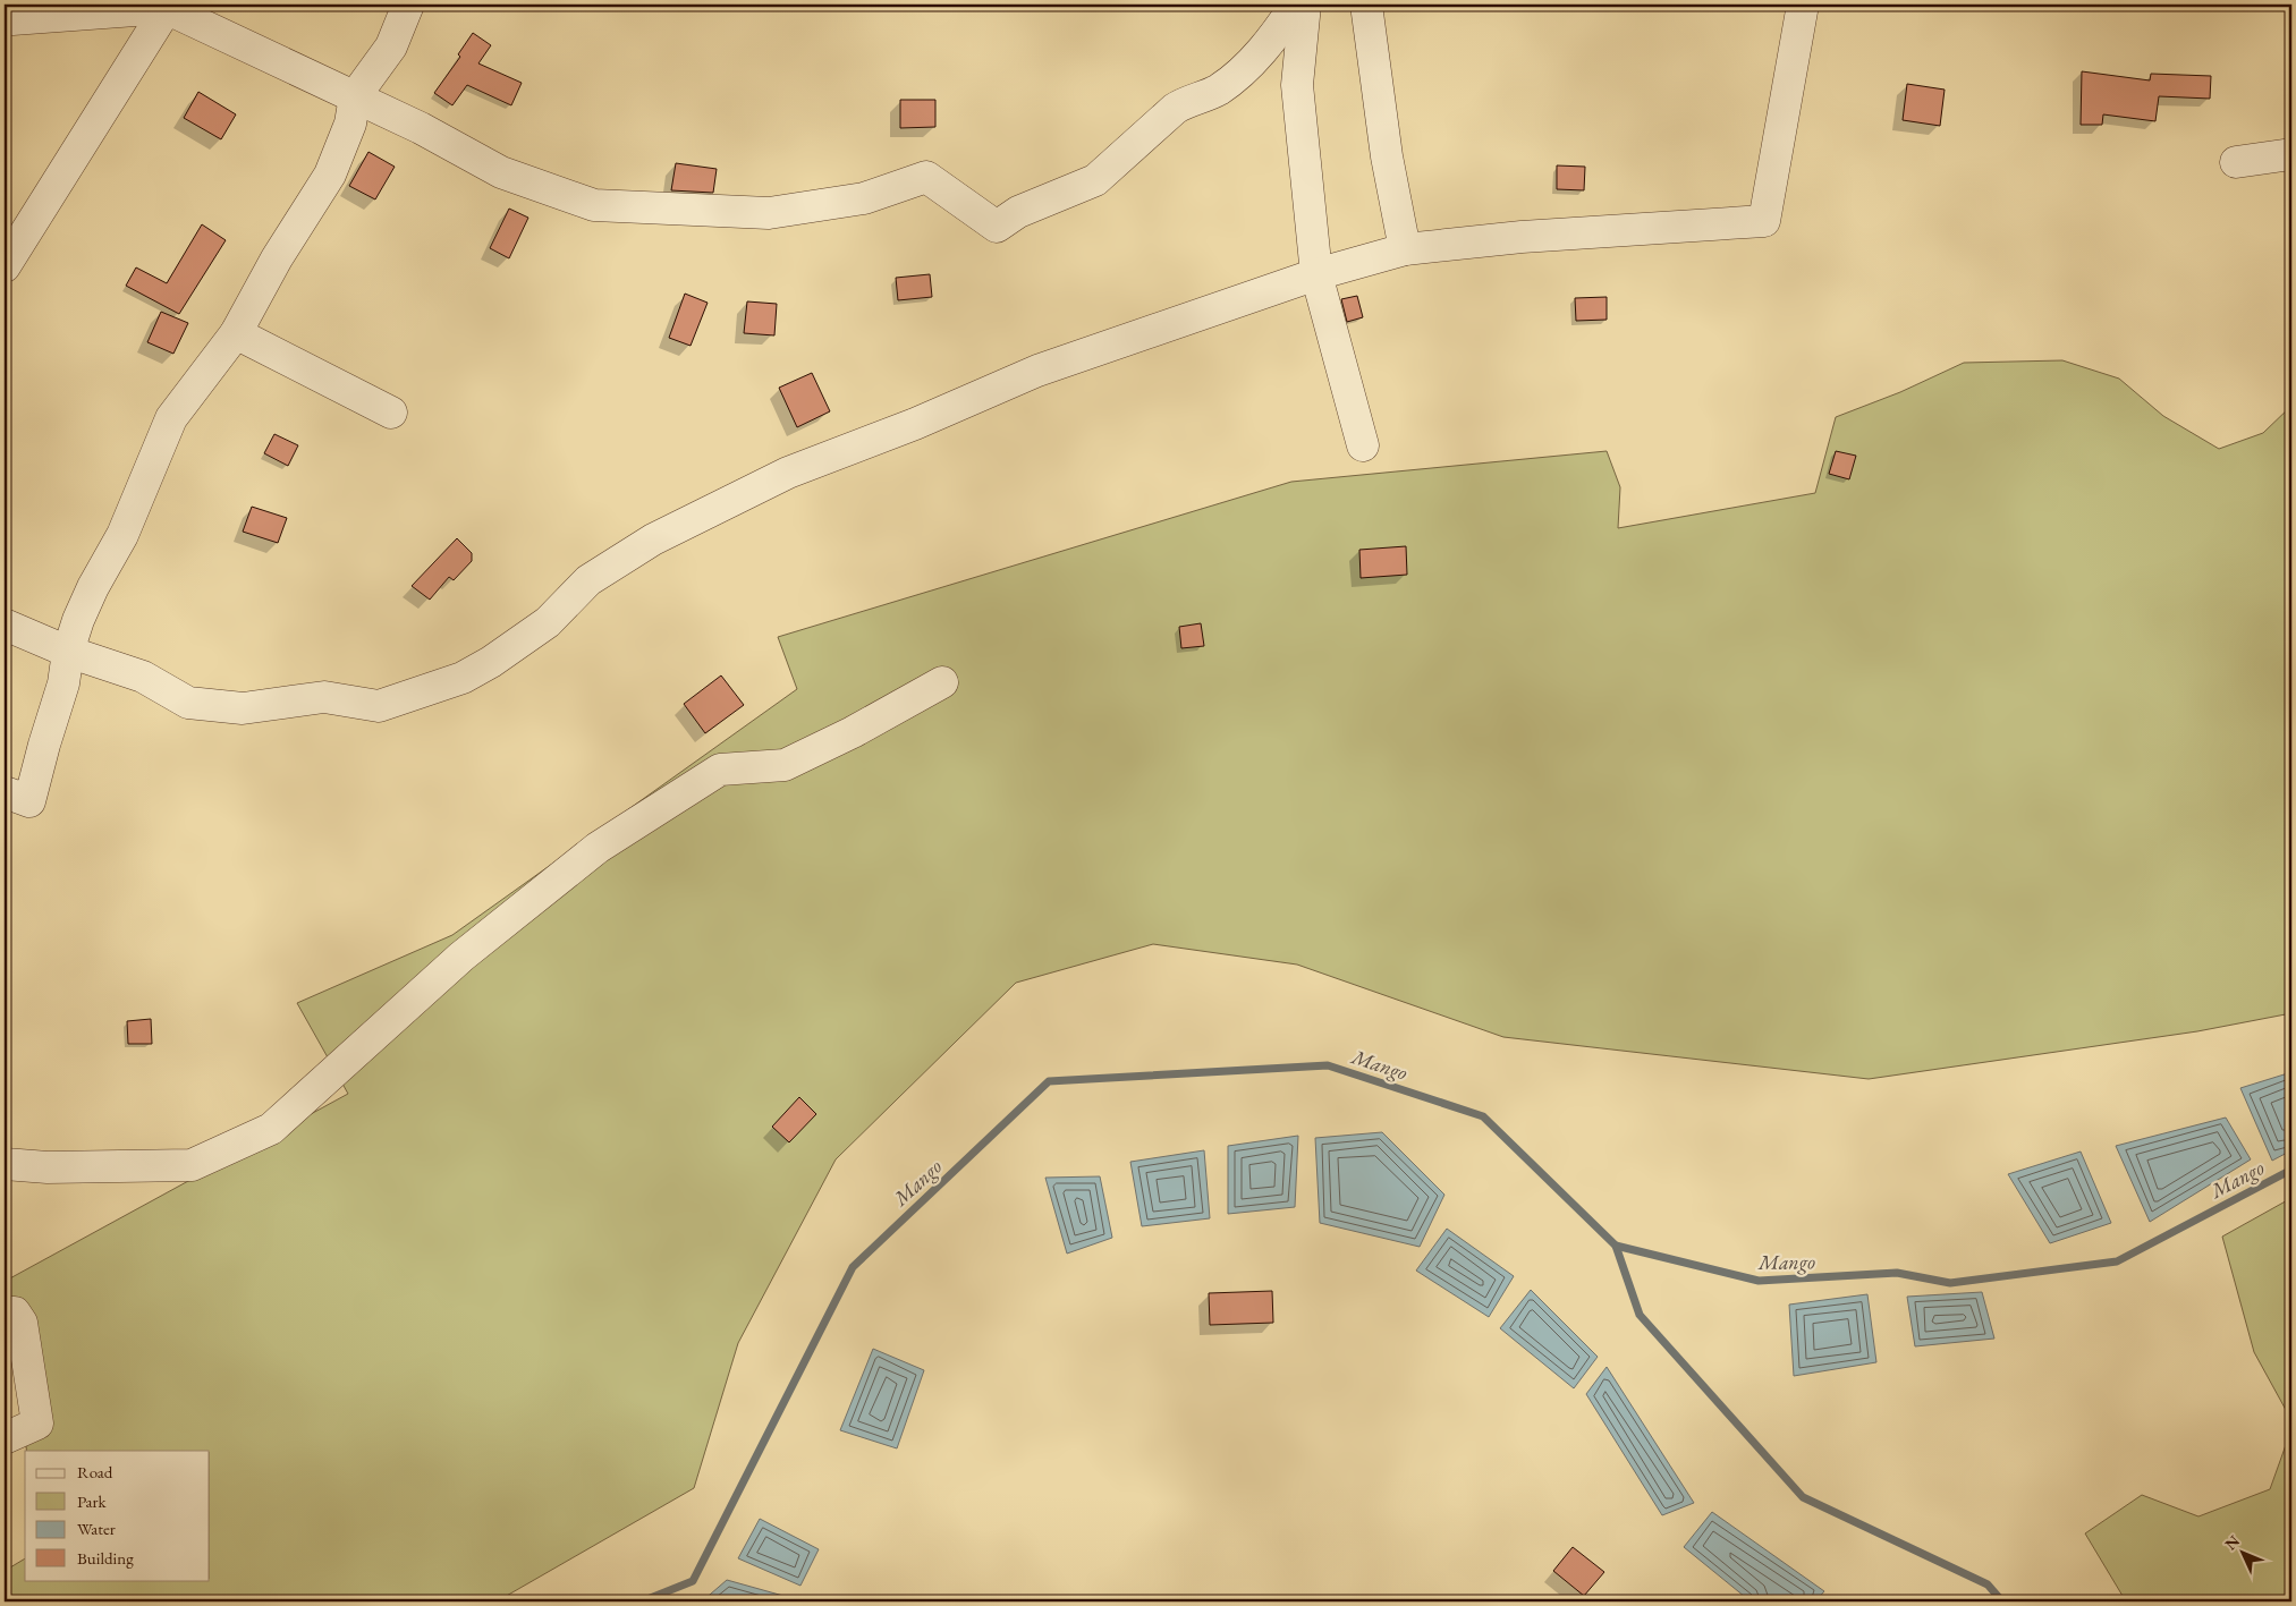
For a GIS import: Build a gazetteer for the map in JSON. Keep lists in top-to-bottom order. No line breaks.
{"water":["Mango"],"legend":["Road","Park","Water","Building"],"north":"top left"}
